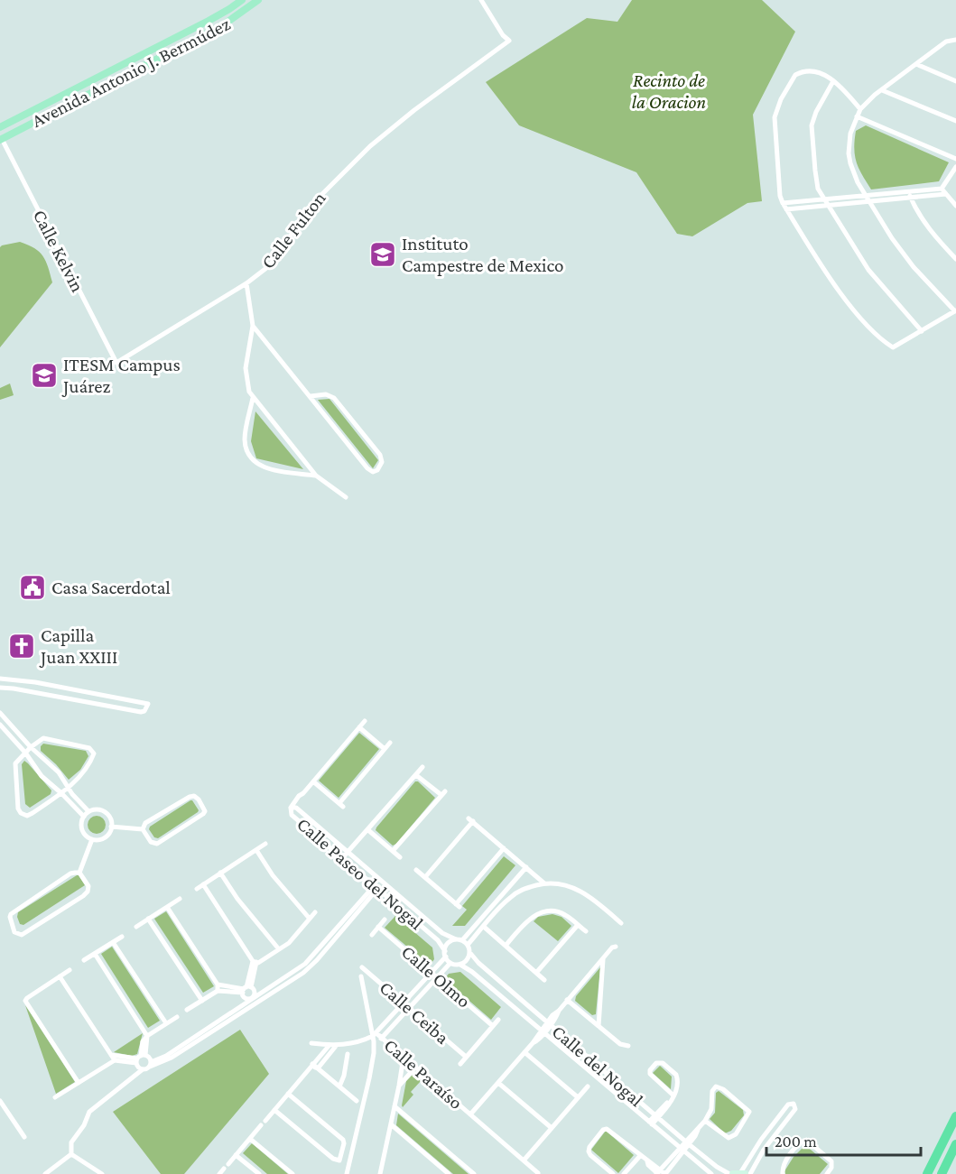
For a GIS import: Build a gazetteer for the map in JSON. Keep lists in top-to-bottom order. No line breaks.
{"streets":{"main road":["Avenida Antonio J. Bermúdez"],"street":["Calle Fulton","Calle Kelvin","Calle Paseo del Nogal","Calle Olmo","Calle Ceiba","Calle del Nogal","Calle Paraíso"]},"crossings":[["Avenida Antonio J. Bermúdez","Calle Kelvin"],["Calle Fulton","Calle Kelvin"],["Calle Paseo del Nogal","Calle del Nogal"]],"parks":["Recinto de la Oracion"],"places":{"school or university":["Instituto Campestre de Mexico","ITESM Campus Juárez"],"public building":["Casa Sacerdotal"],"church":["Capilla Juan XXIII"]},"scale_bar":"200 m"}
